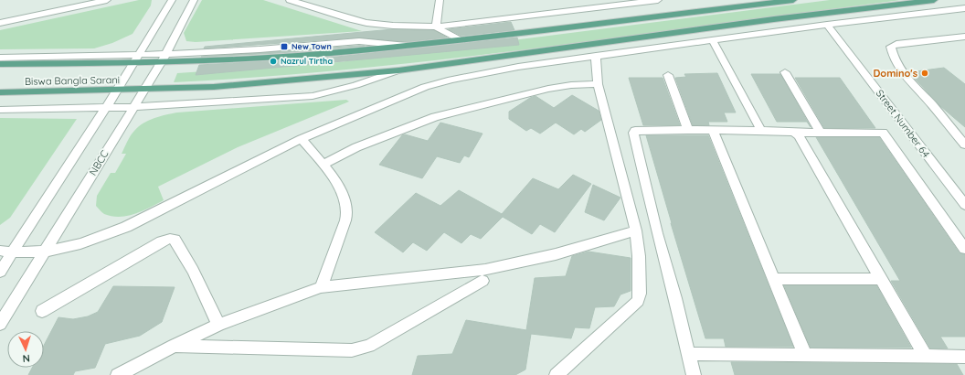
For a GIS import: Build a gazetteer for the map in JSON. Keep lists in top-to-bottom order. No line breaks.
{"streets":{"main road":["Biswa Bangla Sarani"],"street":["Street Number 64","NBCC"]},"crossings":[["Biswa Bangla Sarani","NBCC"]],"places":{"transit":["New Town"],"other":["Nazrul Tirtha","Domino's"]},"north":"bottom"}
